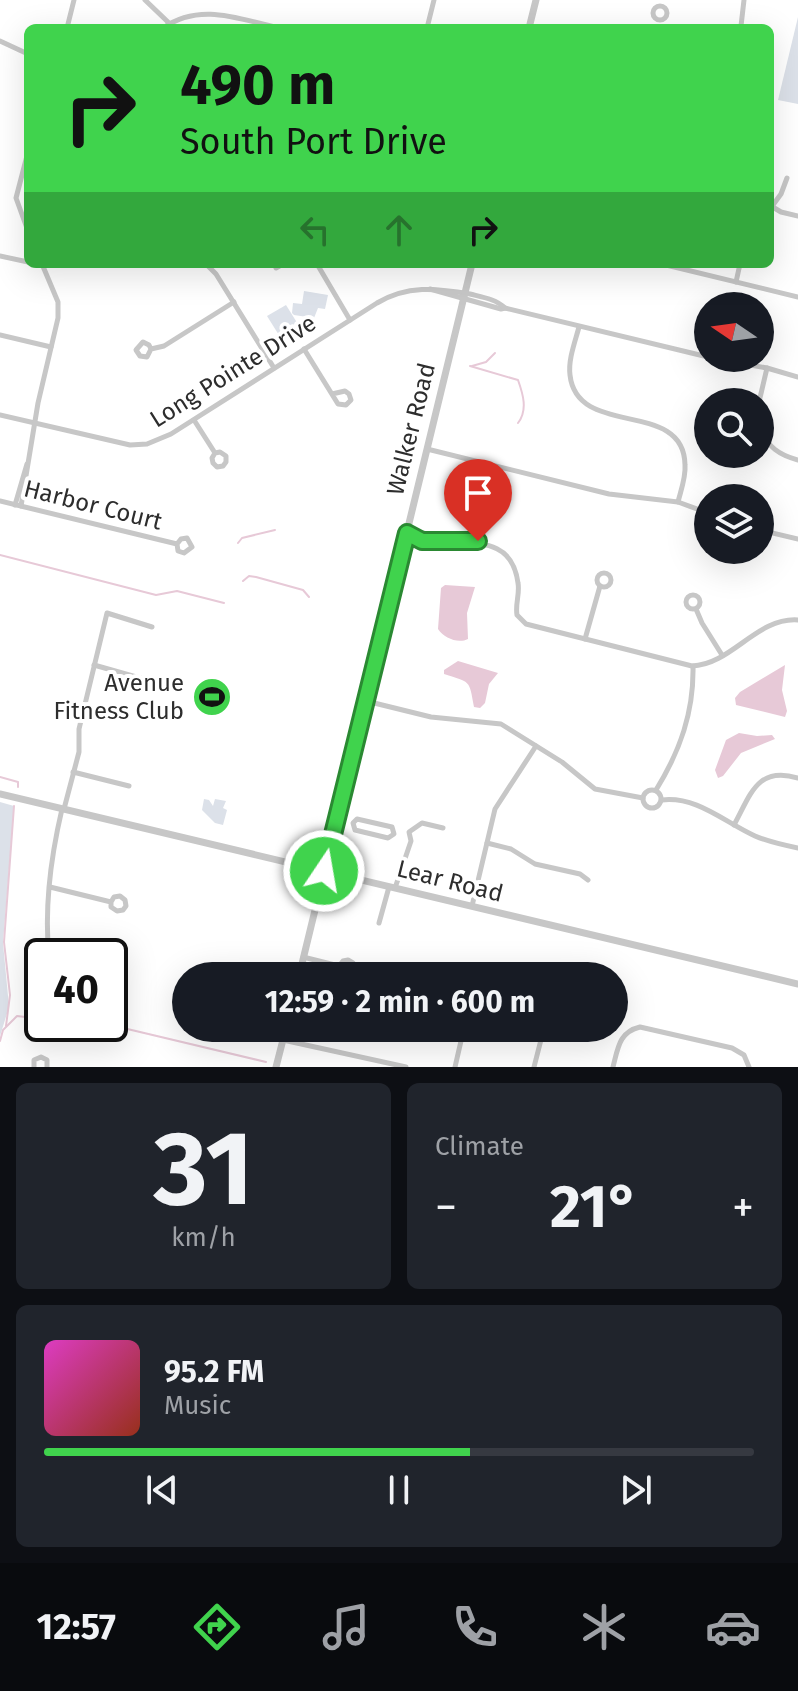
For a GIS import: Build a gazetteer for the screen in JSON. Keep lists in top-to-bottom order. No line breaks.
{"streets":{"street":["Long Pointe Drive","Walker Road","Harbor Court","Lear Road"]},"crossings":[["Long Pointe Drive","Walker Road"],["Walker Road","Lear Road"]],"places":{"sports":["Avenue Fitness Club"]},"north":"left","page":{"turn":["490 m","South Port Drive"],"limit":"40","trip":"12:59 · 2 min · 600 m","tile":[["31","km/h"],"Climate"],"heat":["−","21°","+"],"song":["95.2 FM","Music"],"tabs":"12:57"}}
